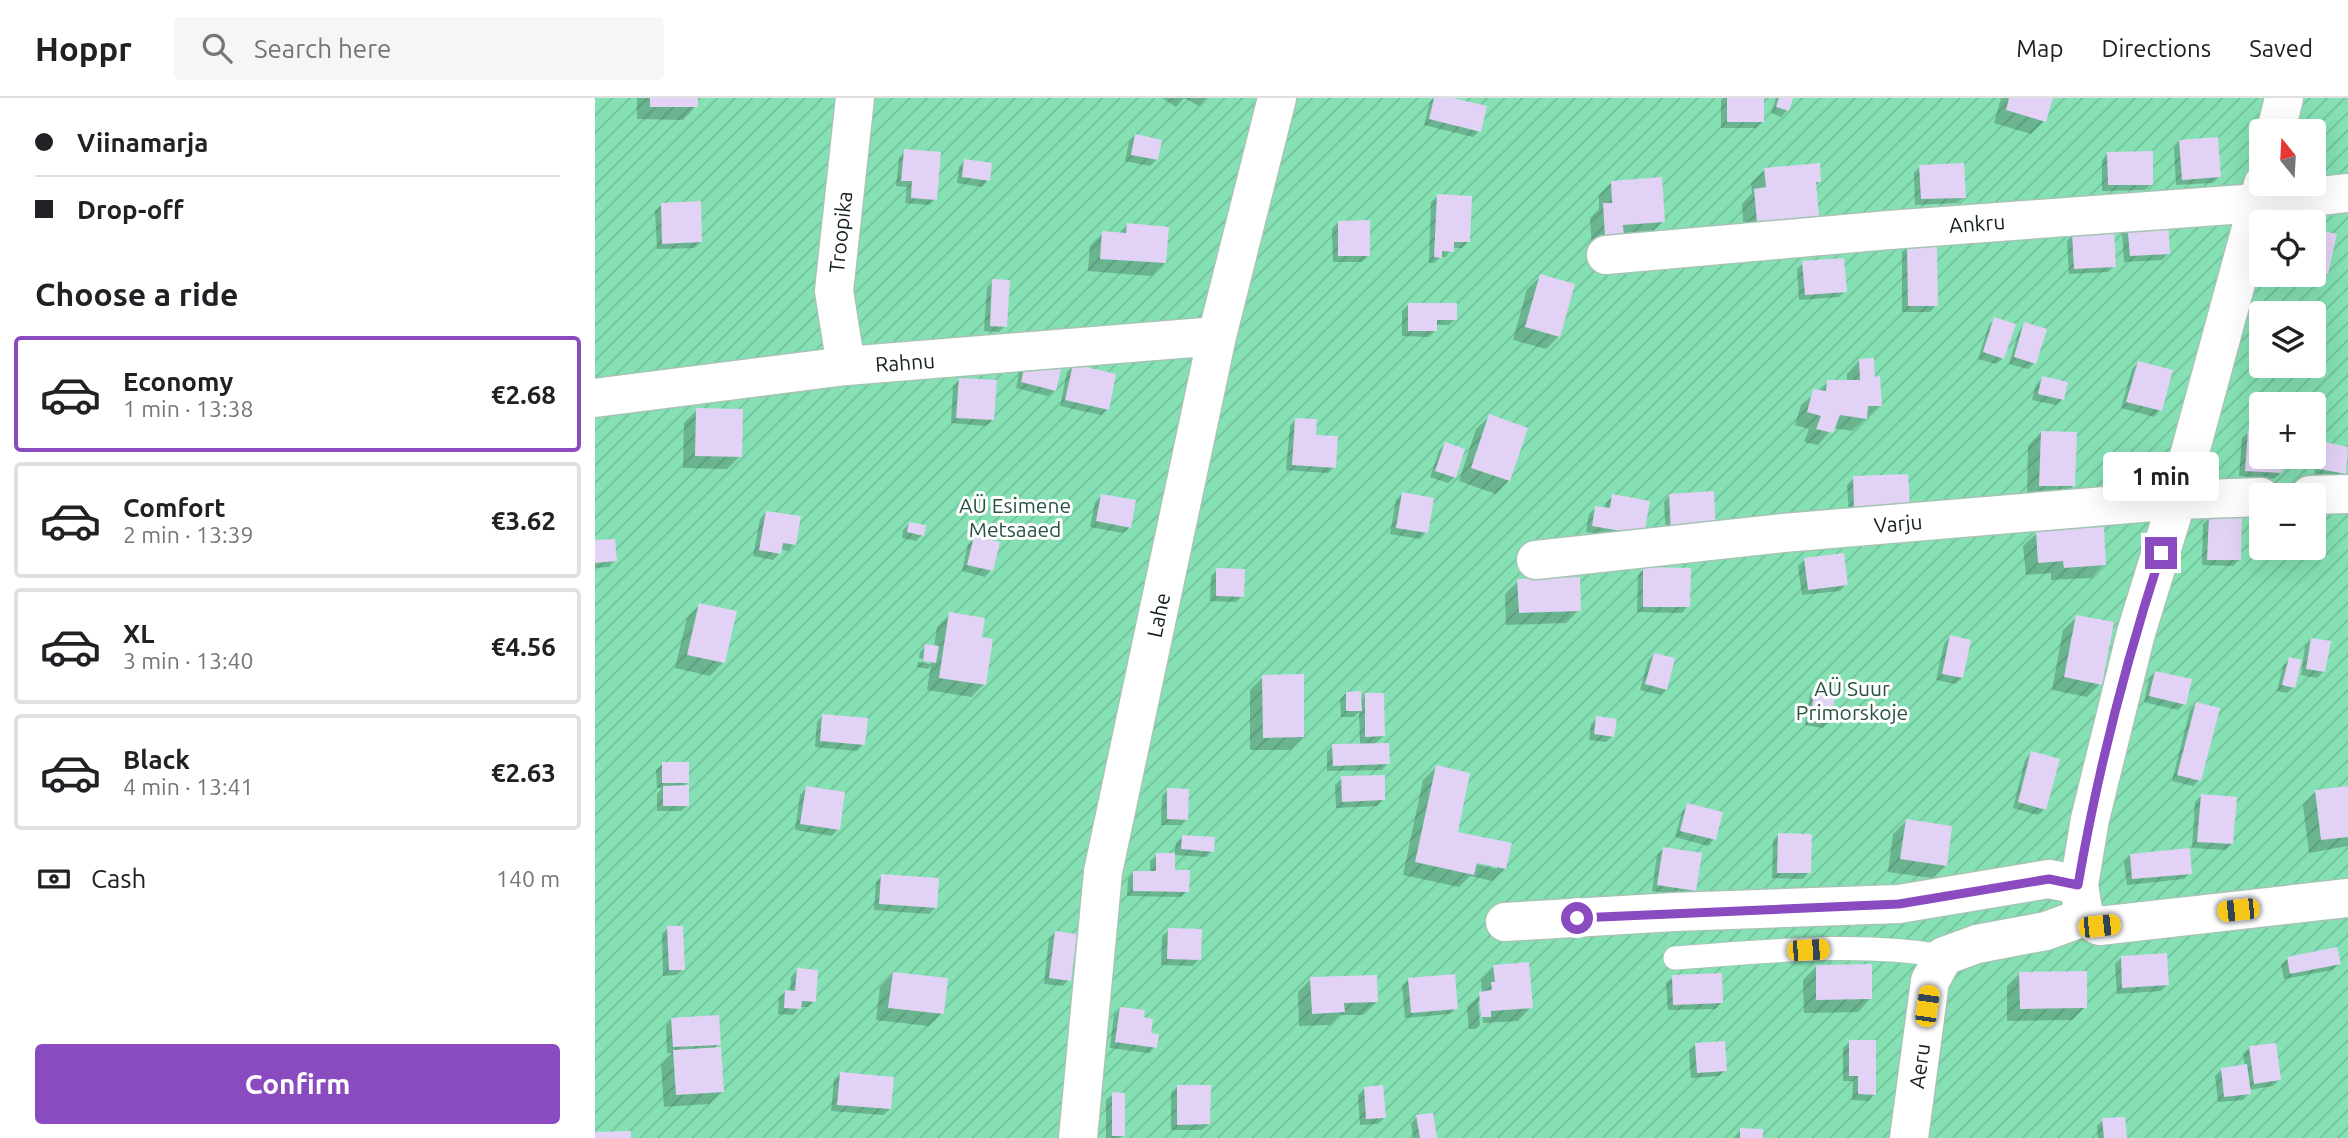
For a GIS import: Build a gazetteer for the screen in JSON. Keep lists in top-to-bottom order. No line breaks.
{"streets":{"street":["Ankru","Troopika","Rahnu","Varju","Lahe","Aeru"]},"crossings":[["Troopika","Rahnu"],["Rahnu","Lahe"]],"parks":["AÜ Esimene Metsaaed","AÜ Suur Primorskoje"],"north":"top","page":{"header":"Hoppr","search":"Search here","nav":["Map","Directions","Saved"],"banner":["Viinamarja","Drop-off"],"map_buttons":["+","−"],"heading":"Choose a ride","list":[{"name":"Economy","note":"1 min · 13:38","value":"€2.68"},{"name":"Comfort","note":"2 min · 13:39","value":"€3.62"},{"name":"XL","note":"3 min · 13:40","value":"€4.56"},{"name":"Black","note":"4 min · 13:41","value":"€2.63"}],"bubble":"1 min","pay":["Cash","140 m"],"buttons":"Confirm"}}
